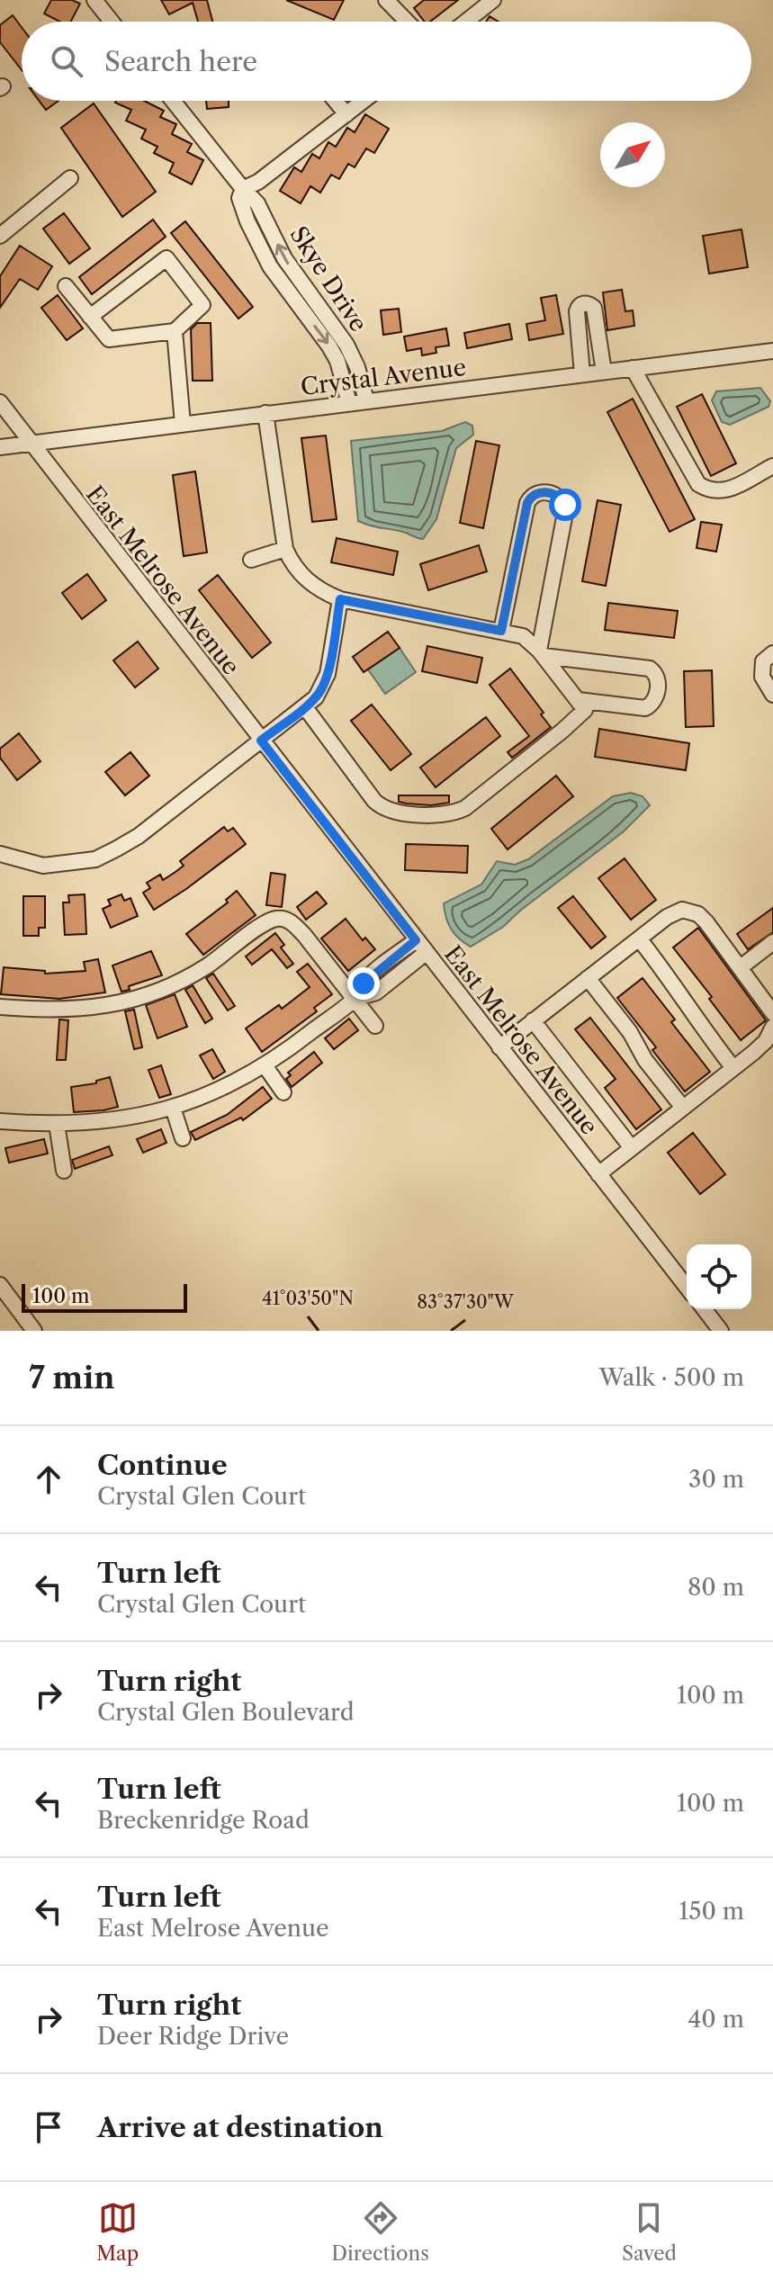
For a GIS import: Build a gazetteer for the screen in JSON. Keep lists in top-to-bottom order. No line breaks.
{"streets":{"street":["Skye Drive","Crystal Avenue","East Melrose Avenue"]},"crossings":[["Skye Drive","Crystal Avenue"],["Crystal Avenue","East Melrose Avenue"]],"scale_bar":"100 m","north":"top right","page":{"search":"Search here","scale":"100 m","heading":["7 min","Walk · 500 m"],"list":[["Continue","Crystal Glen Court","30 m"],["Turn left","Crystal Glen Court","80 m"],["Turn right","Crystal Glen Boulevard","100 m"],["Turn left","Breckenridge Road","100 m"],["Turn left","East Melrose Avenue","150 m"],["Turn right","Deer Ridge Drive","40 m"],"Arrive at destination"],"nav":["Map","Directions","Saved"]},"coordinates":["41°03'50\"N","83°37'30\"W"]}
